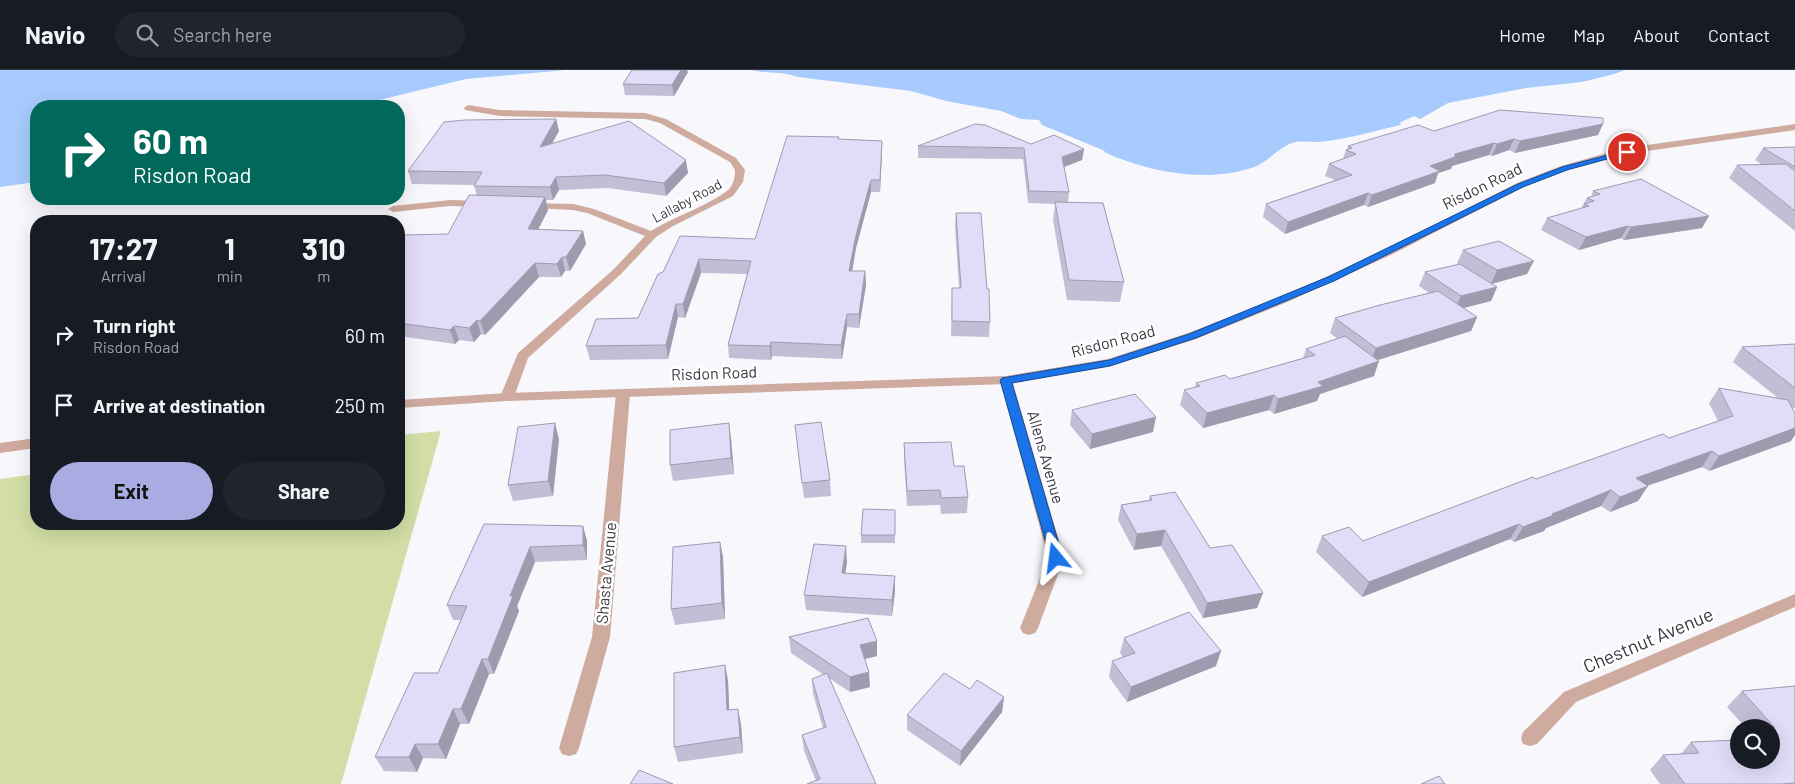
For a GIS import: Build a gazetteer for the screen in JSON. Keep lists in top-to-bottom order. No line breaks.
{"streets":{"street":["Risdon Road","Lallaby Road","Allens Avenue","Shasta Avenue","Chestnut Avenue"]},"crossings":[["Risdon Road","Lallaby Road"],["Risdon Road","Allens Avenue"],["Risdon Road","Shasta Avenue"]],"page":{"header":"Navio","search":"Search here","nav":["Home","Map","About","Contact"],"turn":["60 m","Risdon Road"],"eta":["17:27","Arrival","1","min","310","m"],"list":[{"name":"Turn right","note":"Risdon Road","value":"60 m"},{"name":"Arrive at destination","value":"250 m"}],"buttons":["Exit","Share"]}}
